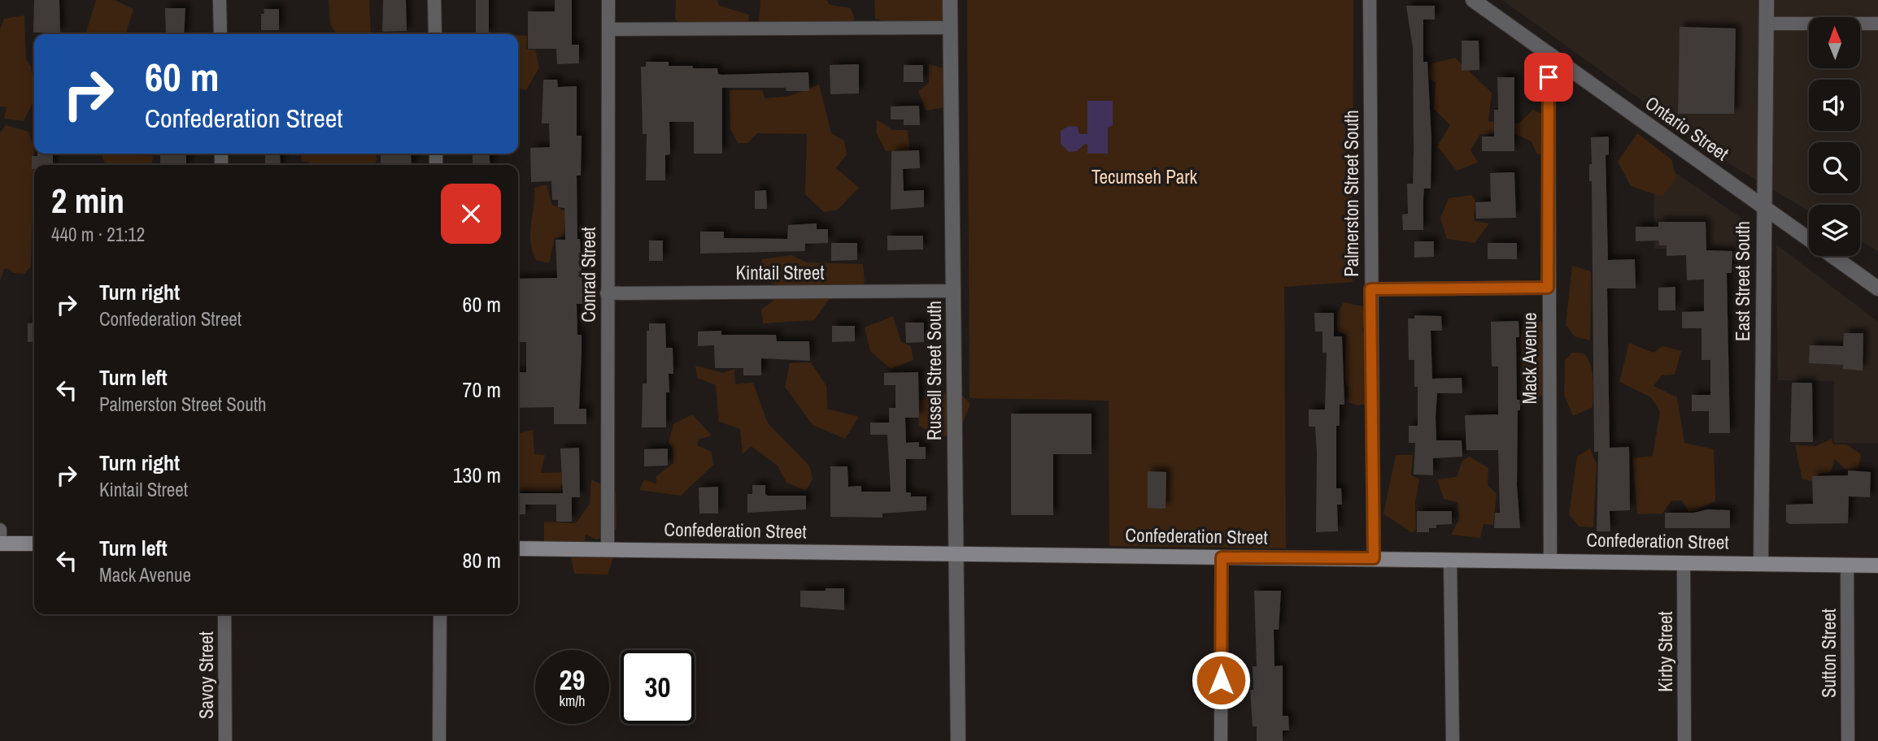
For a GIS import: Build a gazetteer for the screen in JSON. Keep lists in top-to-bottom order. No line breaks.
{"streets":{"main road":["Confederation Street"],"street":["Ontario Street","Palmerston Street South","Kintail Street","Conrad Street","East Street South","Mack Avenue","Russell Street South","Kirby Street","Sutton Street","Savoy Street"]},"crossings":[["Ontario Street","East Street South"],["Ontario Street","Mack Avenue"],["Palmerston Street South","Confederation Street"],["Kintail Street","Conrad Street"],["Kintail Street","Russell Street South"],["Conrad Street","Confederation Street"],["East Street South","Confederation Street"],["Mack Avenue","Confederation Street"],["Russell Street South","Confederation Street"],["Confederation Street","Kirby Street"],["Confederation Street","Sutton Street"]],"parks":["Tecumseh Park"],"north":"top","page":{"turn":["60 m","Confederation Street"],"heading":["2 min","440 m · 21:12"],"list":[{"name":"Turn right","note":"Confederation Street","value":"60 m"},{"name":"Turn left","note":"Palmerston Street South","value":"70 m"},{"name":"Turn right","note":"Kintail Street","value":"130 m"},{"name":"Turn left","note":"Mack Avenue","value":"80 m"}],"speed":"29 km/h","limit":"30"}}
